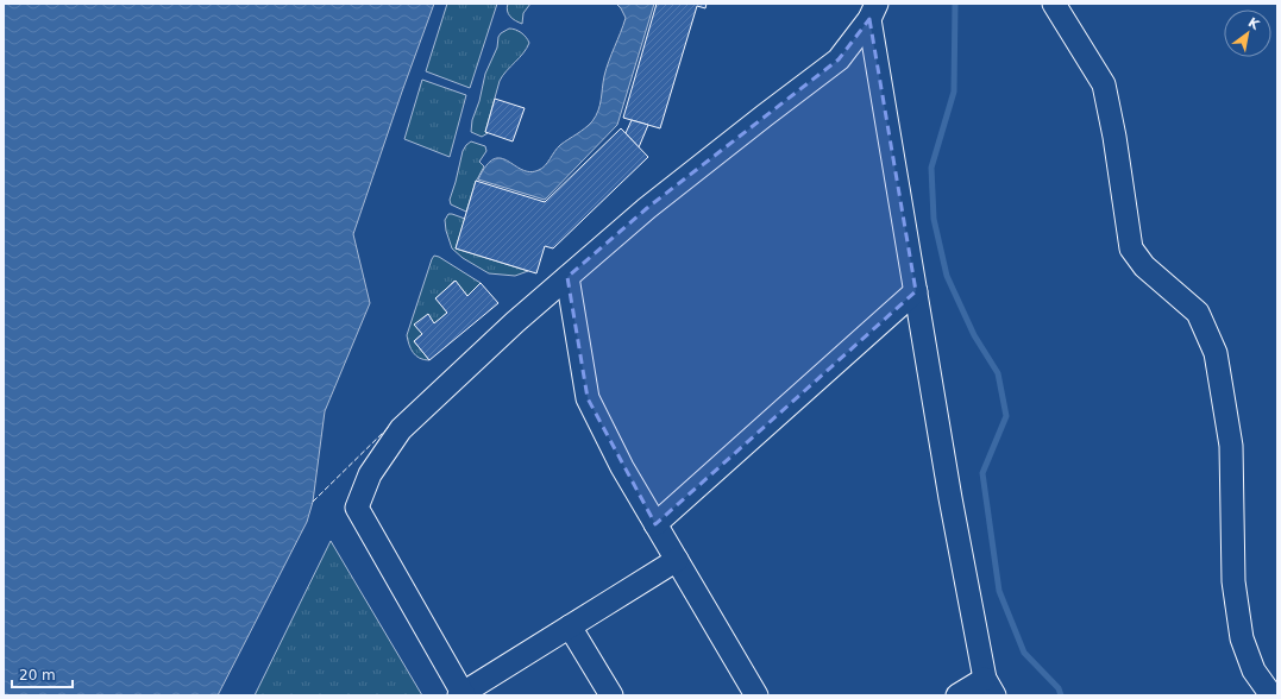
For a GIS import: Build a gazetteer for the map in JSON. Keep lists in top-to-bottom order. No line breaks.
{"scale_bar":"20 m","north":"top right"}
